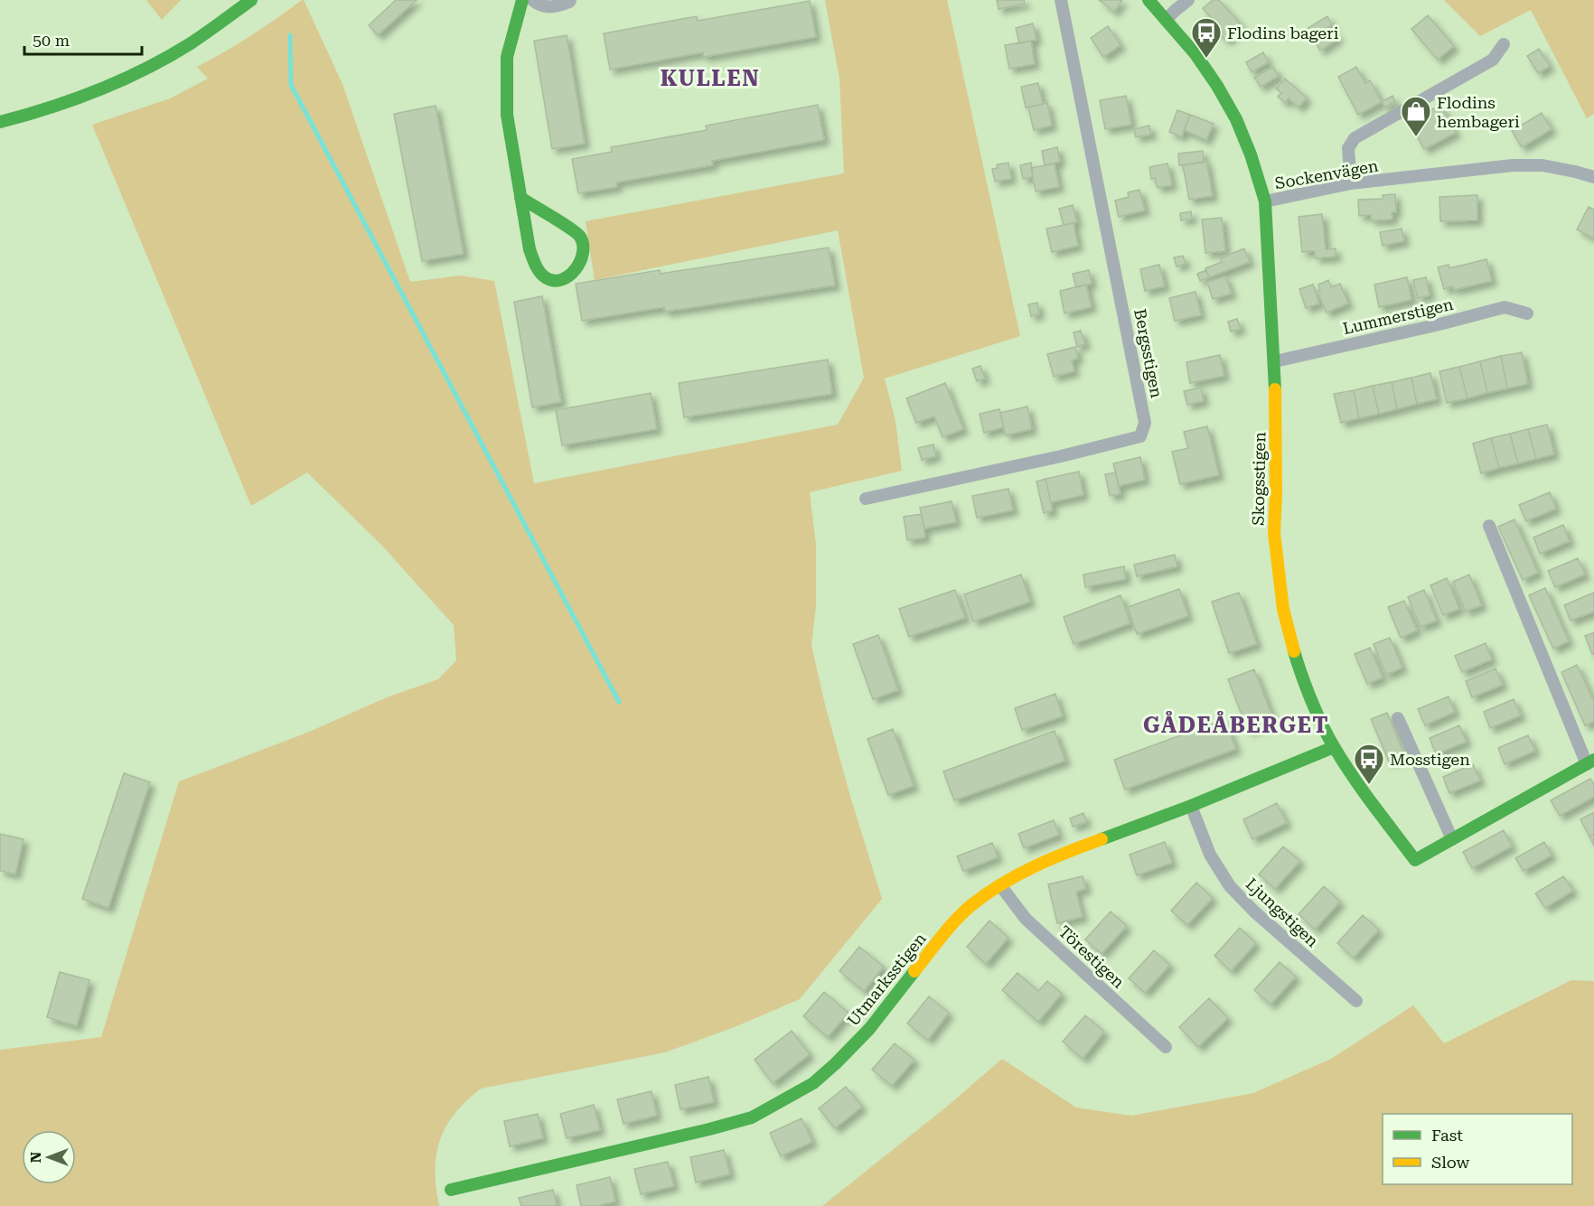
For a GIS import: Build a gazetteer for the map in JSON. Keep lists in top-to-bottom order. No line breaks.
{"streets":{"street":["Sockenvägen","Lummerstigen","Bergsstigen","Skogsstigen","Ljungstigen","Törestigen","Utmarksstigen"]},"crossings":[["Sockenvägen","Skogsstigen"],["Lummerstigen","Skogsstigen"],["Skogsstigen","Utmarksstigen"],["Ljungstigen","Utmarksstigen"],["Törestigen","Utmarksstigen"]],"districts":["KULLEN","GÅDEÅBERGET"],"places":{"bus stop":["Flodins bageri","Mosstigen"],"shop":["Flodins hembageri"]},"legend":["Fast","Slow"],"scale_bar":"50 m","north":"left"}
